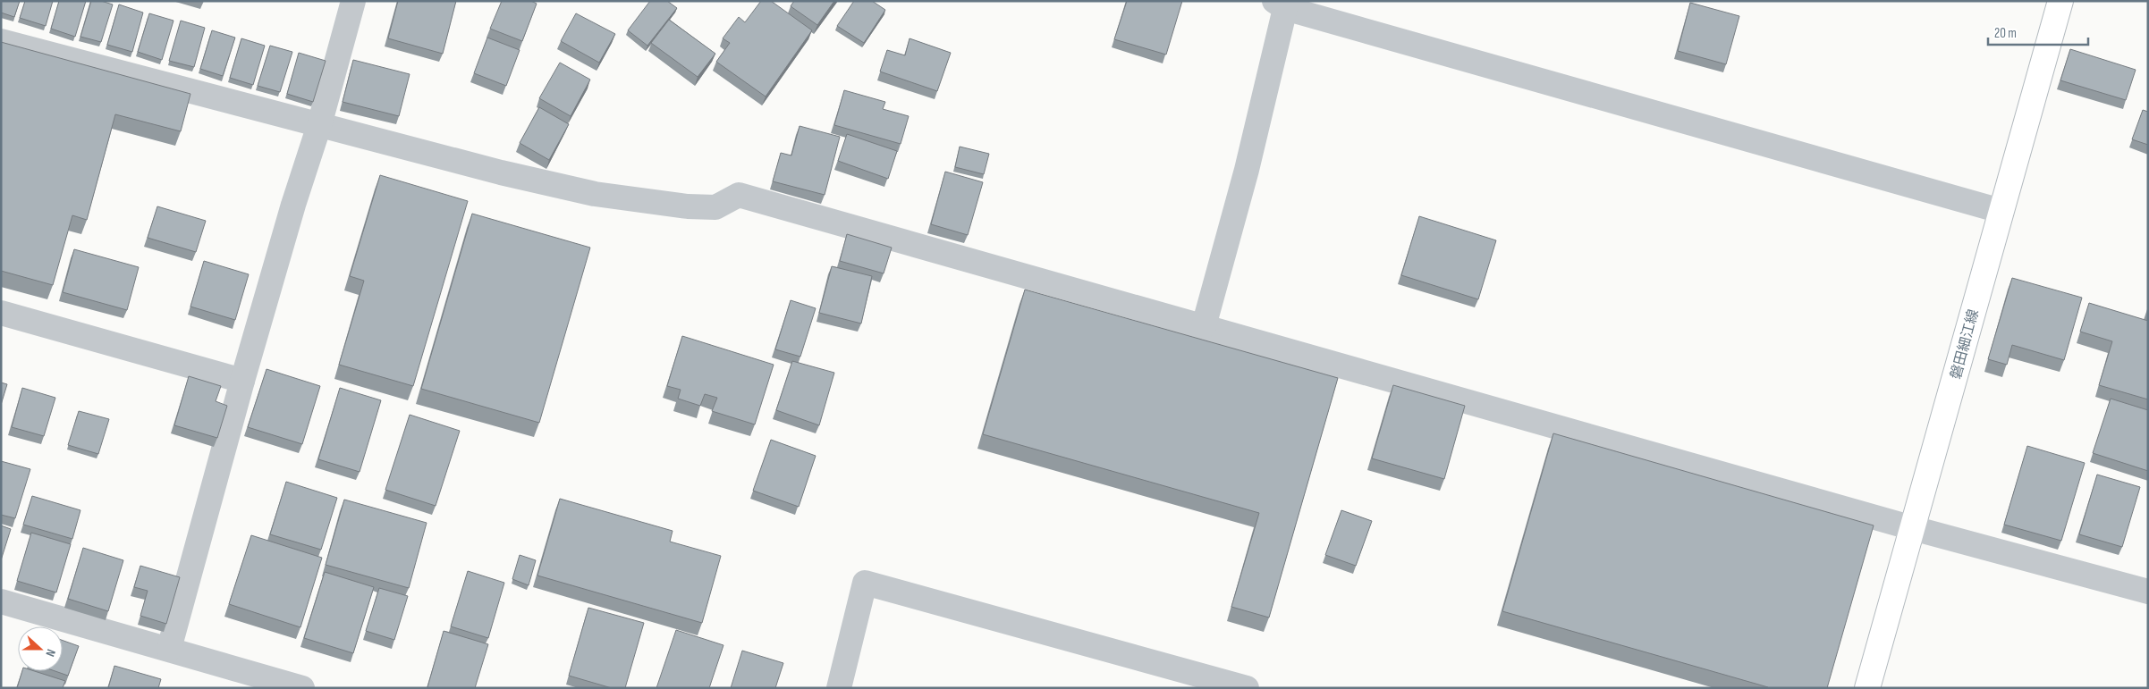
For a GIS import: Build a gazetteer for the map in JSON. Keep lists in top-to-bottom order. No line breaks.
{"streets":{"main road":["磐田細江線"]},"scale_bar":"20 m","north":"right"}
